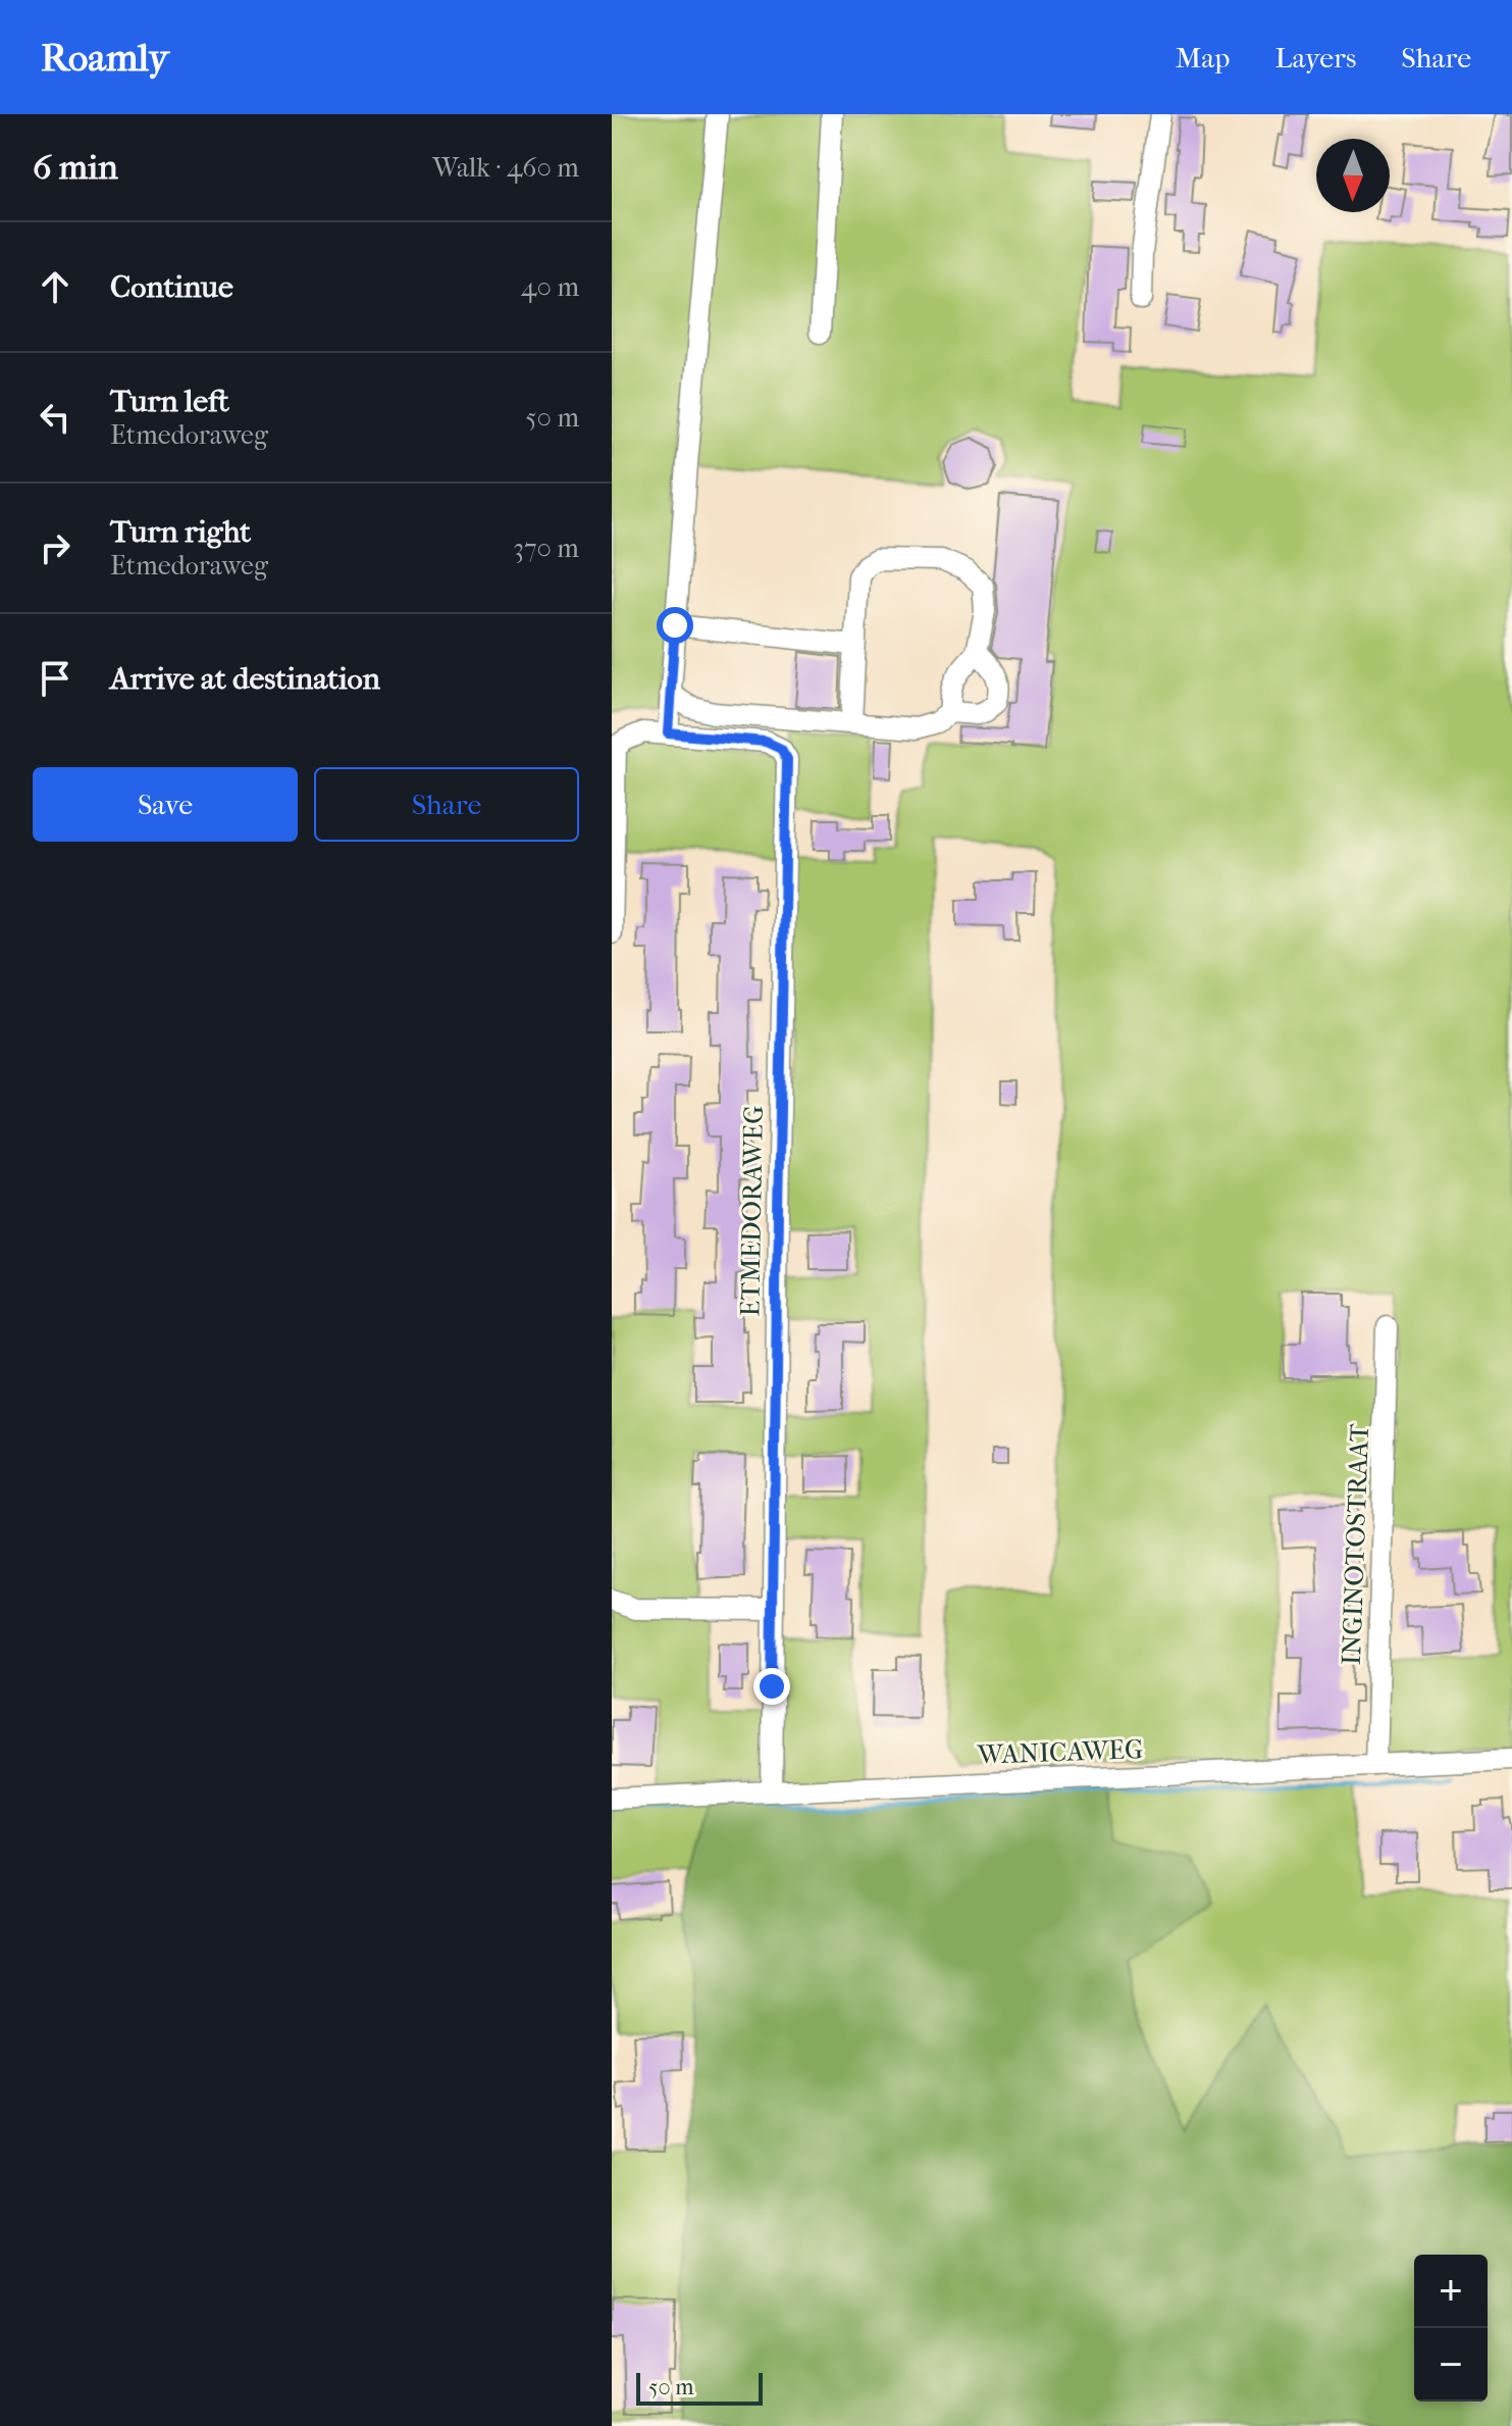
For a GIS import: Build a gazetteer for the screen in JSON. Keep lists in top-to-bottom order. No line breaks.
{"streets":{"street":["ETMEDORAWEG","INGINOTOSTRAAT","WANICAWEG"]},"crossings":[["ETMEDORAWEG","WANICAWEG"],["INGINOTOSTRAAT","WANICAWEG"]],"scale_bar":"50 m","north":"bottom","page":{"header":"Roamly","nav":["Map","Layers","Share"],"heading":["6 min","Walk · 460 m"],"list":[["Continue","40 m"],["Turn left","Etmedoraweg","50 m"],["Turn right","Etmedoraweg","370 m"],"Arrive at destination"],"buttons":["Save","Share"],"map_buttons":["+","−"],"scale":"50 m"}}
